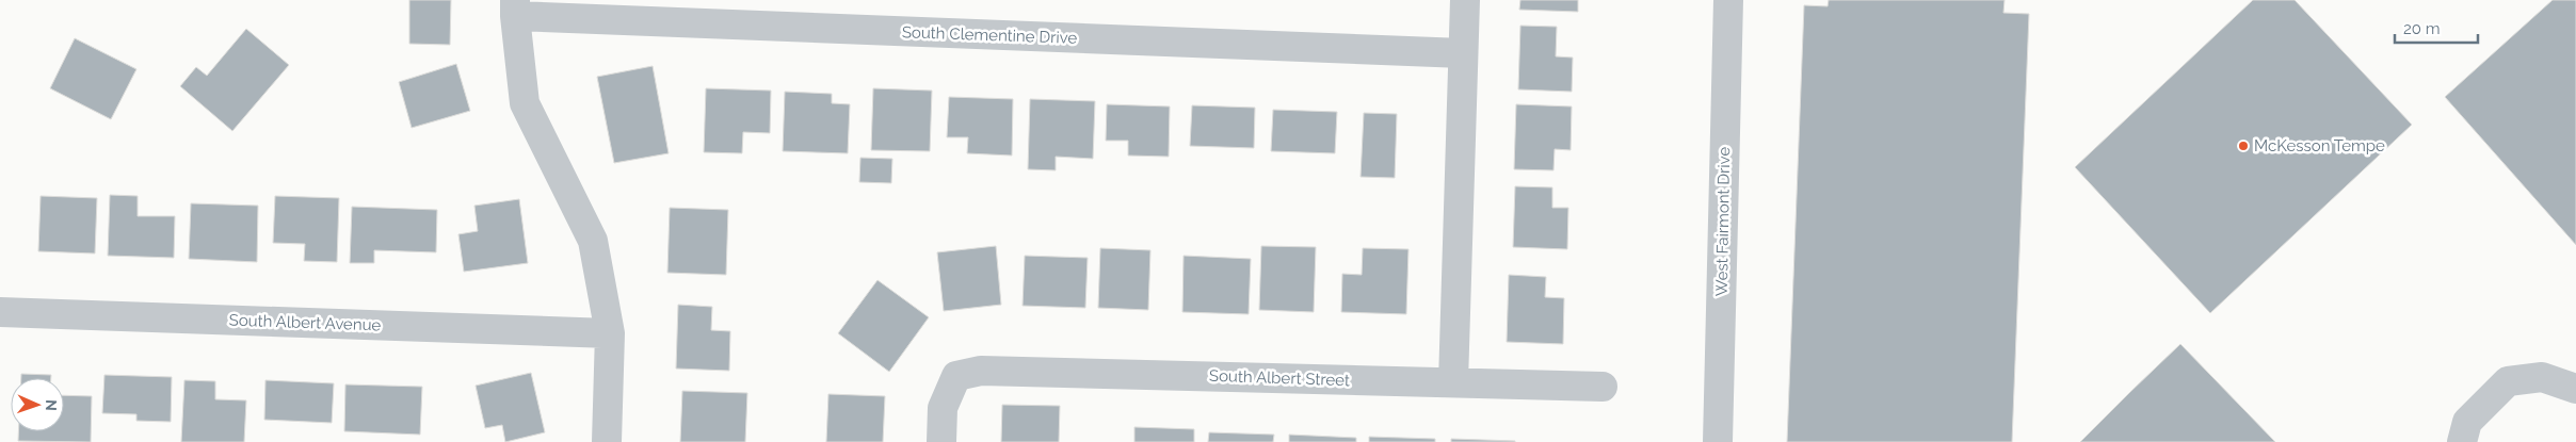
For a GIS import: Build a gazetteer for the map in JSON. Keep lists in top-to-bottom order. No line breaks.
{"streets":{"street":["South Clementine Drive","West Fairmont Drive","South Albert Avenue","South Albert Street"]},"places":["McKesson Tempe"],"scale_bar":"20 m","north":"right"}
